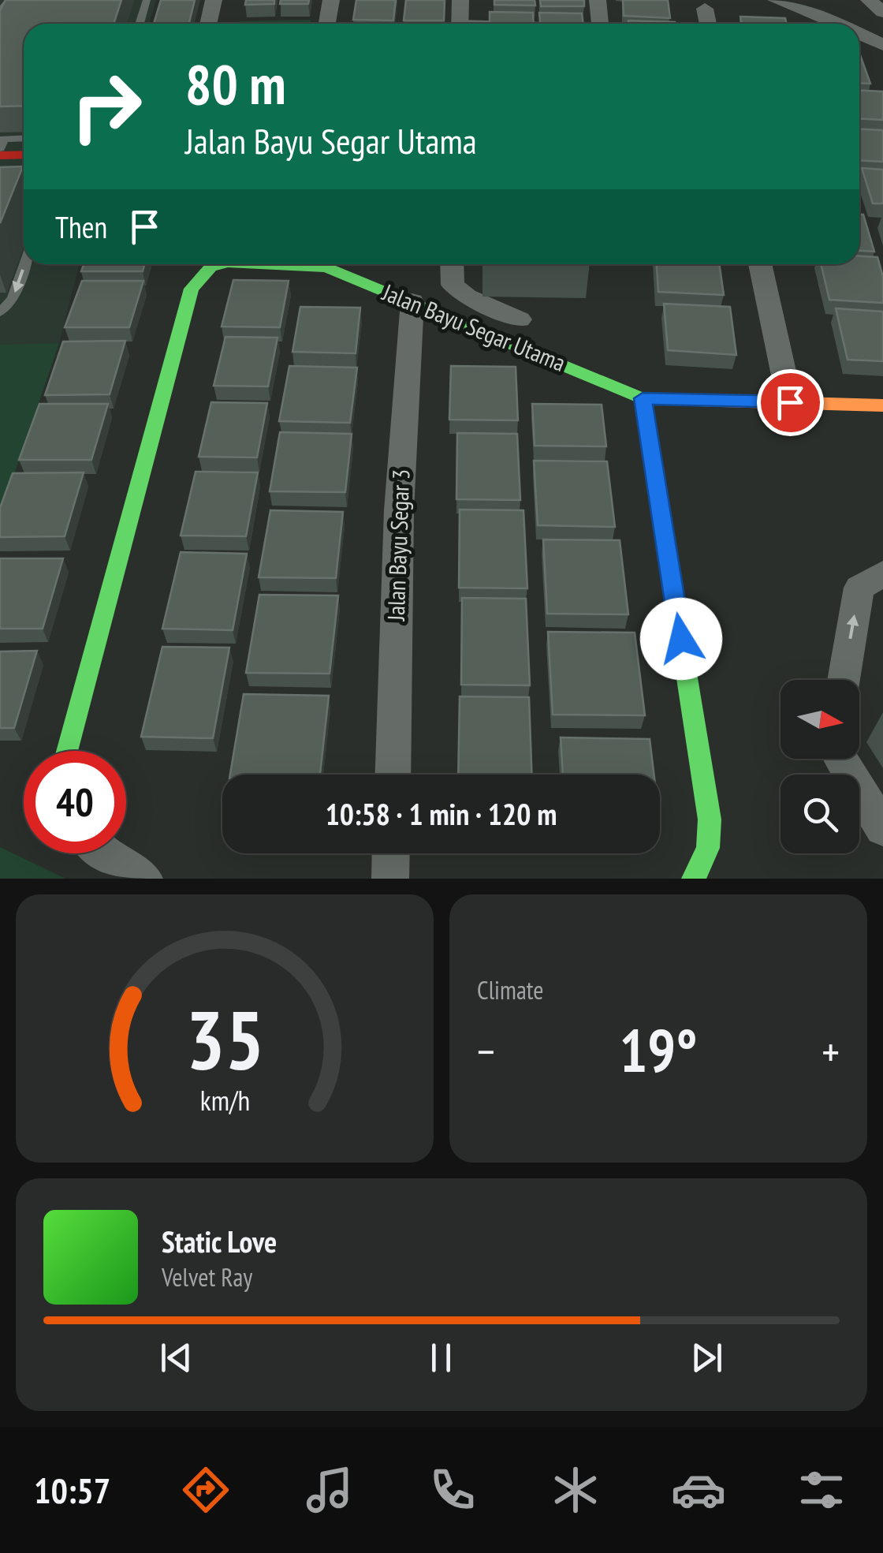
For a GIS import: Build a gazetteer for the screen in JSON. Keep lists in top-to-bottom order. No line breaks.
{"streets":{"street":["Jalan Bayu Segar Utama","Jalan Bayu Segar 3"]},"crossings":[["Jalan Bayu Segar Utama","Jalan Bayu Segar 3"]],"north":"right","page":{"turn":["80 m","Jalan Bayu Segar Utama"],"then":"Then","limit":"40","trip":"10:58 · 1 min · 120 m","tile":"Climate","heat":["−","19°","+"],"song":["Static Love","Velvet Ray"],"tabs":"10:57","gauge":["35","km/h"]}}
